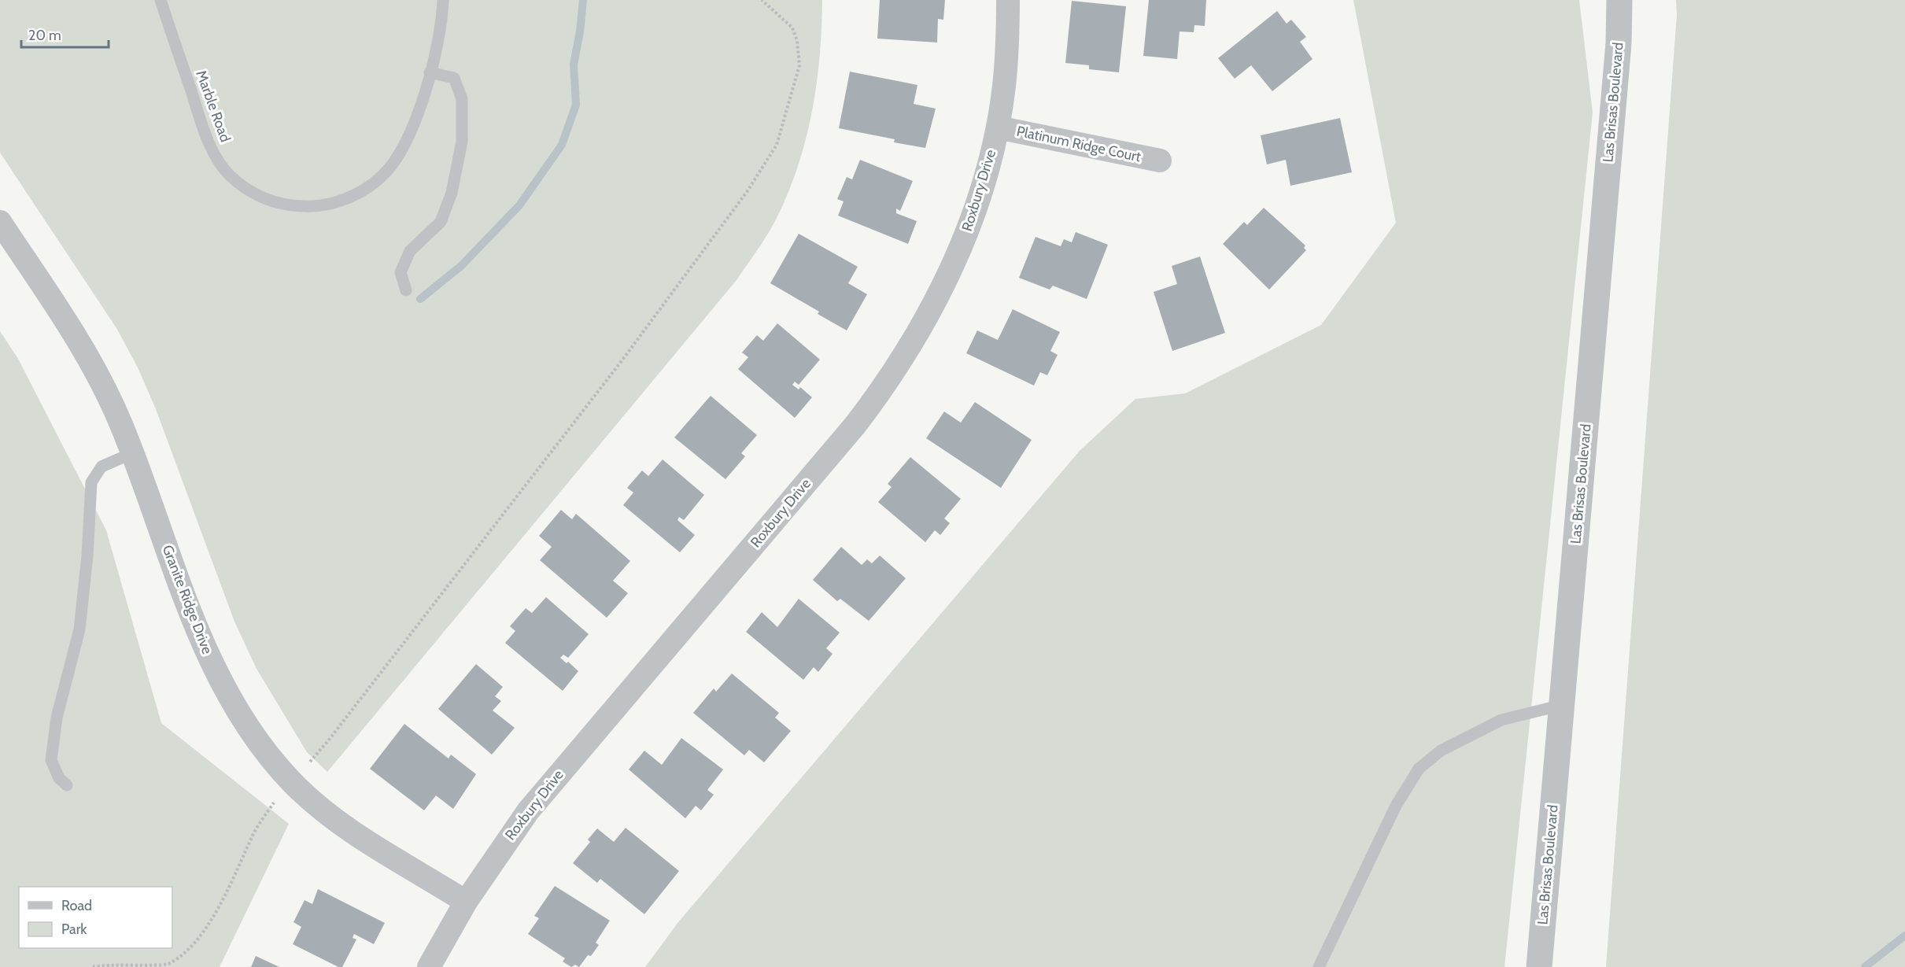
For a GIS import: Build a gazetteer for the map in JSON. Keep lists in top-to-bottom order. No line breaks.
{"streets":{"street":["Las Brisas Boulevard","Platinum Ridge Court","Roxbury Drive","Granite Ridge Drive"],"lane":["Marble Road"]},"crossings":[["Platinum Ridge Court","Roxbury Drive"],["Roxbury Drive","Granite Ridge Drive"]],"legend":["Road","Park"],"scale_bar":"20 m"}
